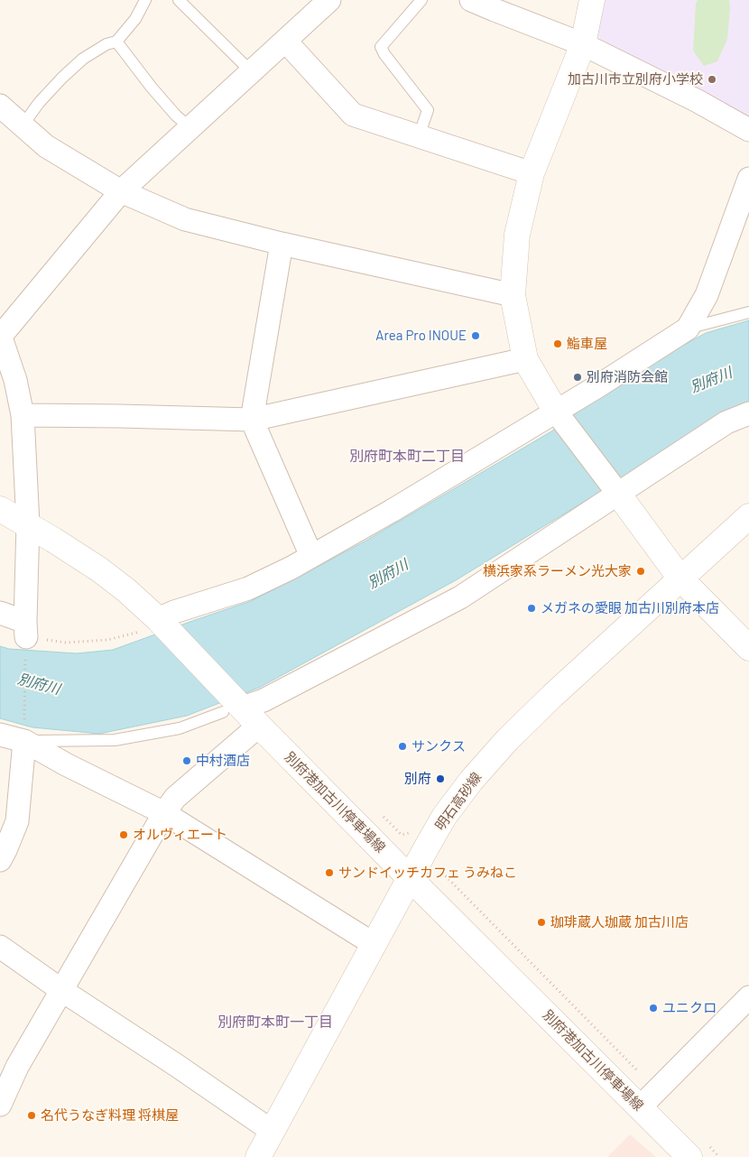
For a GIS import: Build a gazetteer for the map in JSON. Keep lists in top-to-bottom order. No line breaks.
{"streets":{"main road":["明石高砂線","別府港加古川停車場線"]},"crossings":[["明石高砂線","別府港加古川停車場線"]],"districts":["別府町本町二丁目","別府町本町一丁目"],"water":["別府川"],"places":["加古川市立別府小学校","Area Pro INOUE","鮨車屋","別府消防会館","横浜家系ラーメン光大家","メガネの愛眼 加古川別府本店","サンクス","中村酒店","別府","オルヴィエート","サンドイッチカフェ うみねこ","珈琲蔵人珈蔵 加古川店","ユニクロ","名代うなぎ料理 将棋屋"]}
